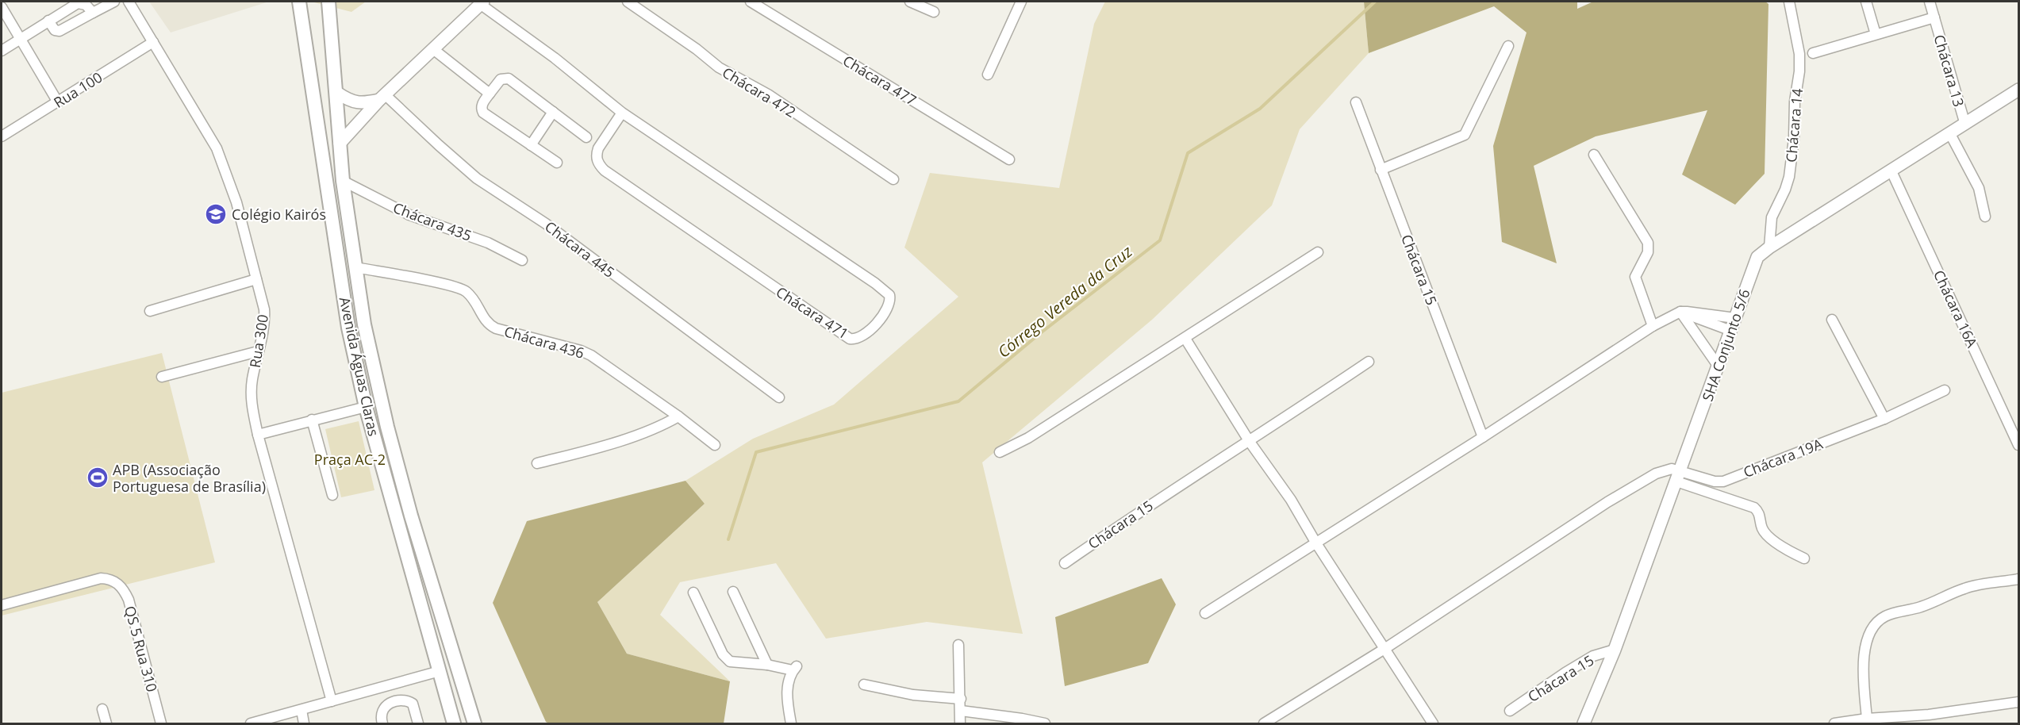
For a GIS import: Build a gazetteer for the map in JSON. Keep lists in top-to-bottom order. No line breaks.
{"streets":{"main road":["Avenida Águas Claras"],"street":["Chácara 13","Chácara 477","Rua 100","Chácara 472","Chácara 14","Chácara 435","Chácara 445","Chácara 15","Chácara 16A","Chácara 471","Rua 300","Chácara 436","SHA Conjunto 5/6","Chácara 19A","QS 5 Rua 310"]},"crossings":[["Chácara 13","SHA Conjunto 5/6"],["Rua 100","Rua 300"],["Chácara 14","SHA Conjunto 5/6"],["Chácara 435","Avenida Águas Claras"],["Chácara 15","SHA Conjunto 5/6"],["Chácara 16A","SHA Conjunto 5/6"],["Chácara 436","Avenida Águas Claras"],["SHA Conjunto 5/6","Chácara 19A"]],"water":["Córrego Vereda da Cruz"],"parks":["Praça AC-2"],"places":{"school or university":["Colégio Kairós"],"sports":["APB (Associação Portuguesa de Brasília)"]}}
